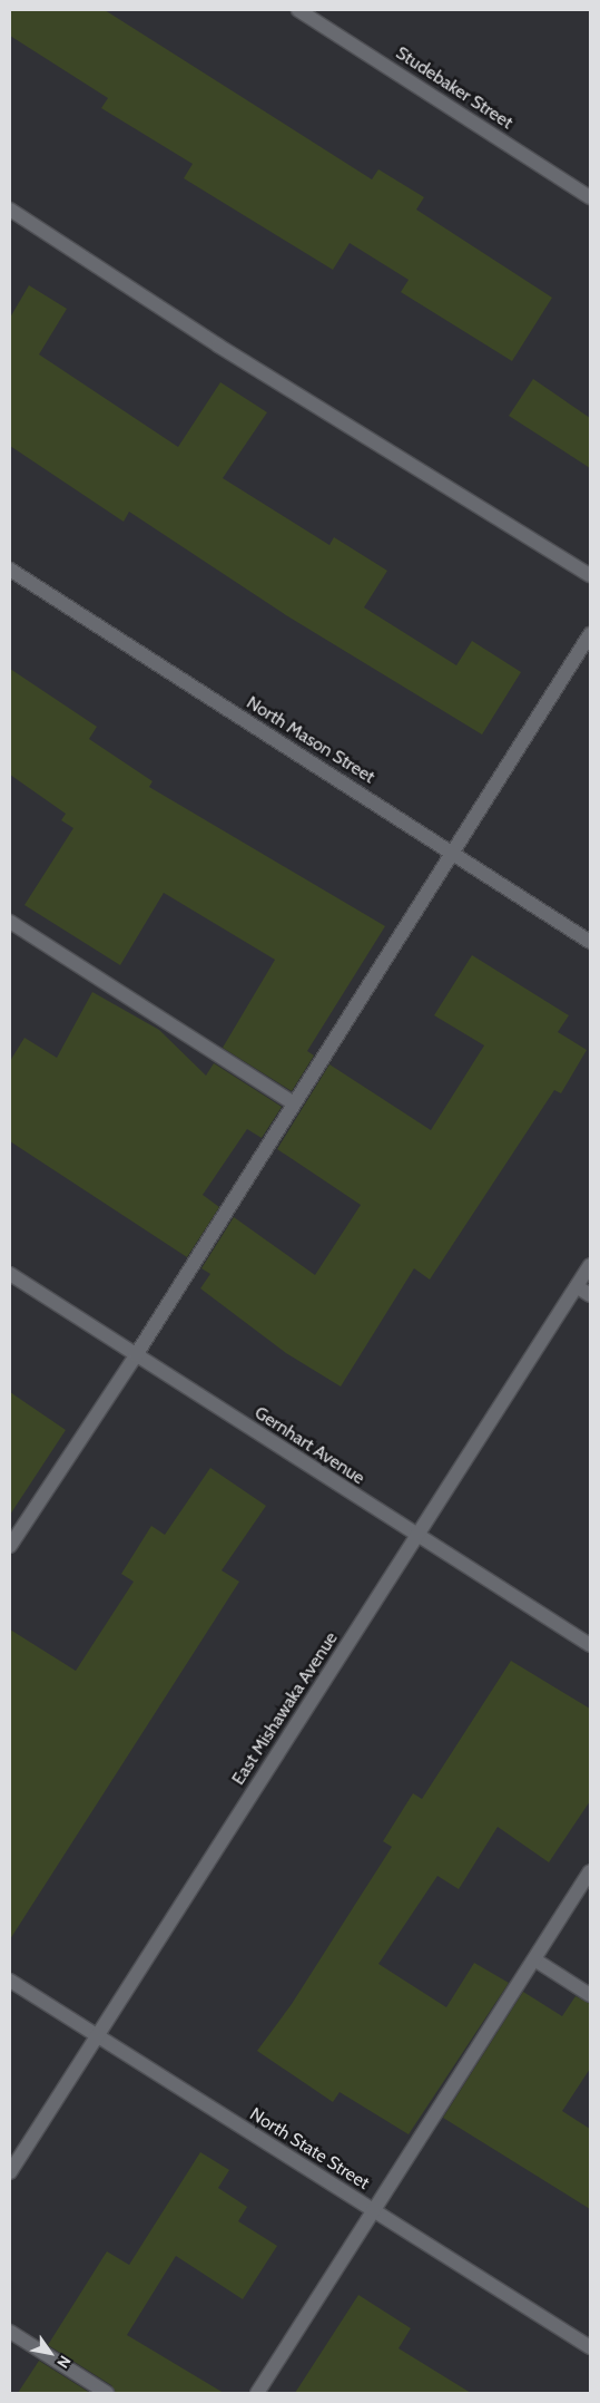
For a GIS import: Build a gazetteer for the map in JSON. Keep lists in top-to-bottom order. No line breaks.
{"streets":{"street":["Studebaker Street","North Mason Street","Gernhart Avenue","East Mishawaka Avenue","North State Street"]},"crossings":[["Gernhart Avenue","East Mishawaka Avenue"],["East Mishawaka Avenue","North State Street"]],"north":"bottom right"}
